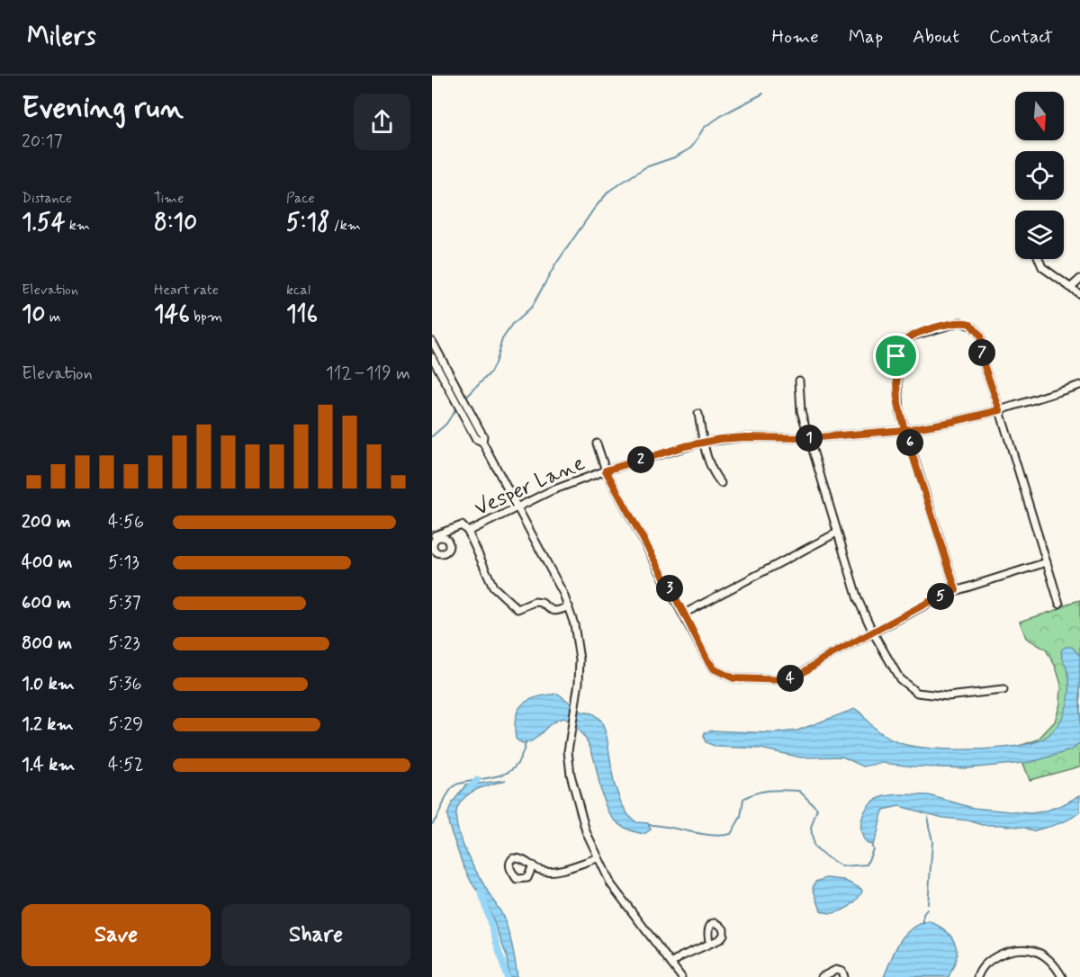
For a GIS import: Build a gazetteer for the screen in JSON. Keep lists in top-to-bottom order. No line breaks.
{"streets":{"street":["Vesper Lane"]},"north":"bottom","page":{"header":"Milers","nav":["Home","Map","About","Contact"],"heading":["Evening run","20:17"],"stats":[["Distance","1.54 km"],["Time","8:10"],["Pace","5:18 /km"],["Elevation","10 m"],["Heart rate","146 bpm"],["kcal","116"]],"pins":["7","1","6","2","3","5","4"],"chart":["Elevation","112–119 m"],"list":[{"name":"200 m","note":"4:56"},{"name":"400 m","note":"5:13"},{"name":"600 m","note":"5:37"},{"name":"800 m","note":"5:23"},{"name":"1.0 km","note":"5:36"},{"name":"1.2 km","note":"5:29"},{"name":"1.4 km","note":"4:52"}],"buttons":["Save","Share"]}}
